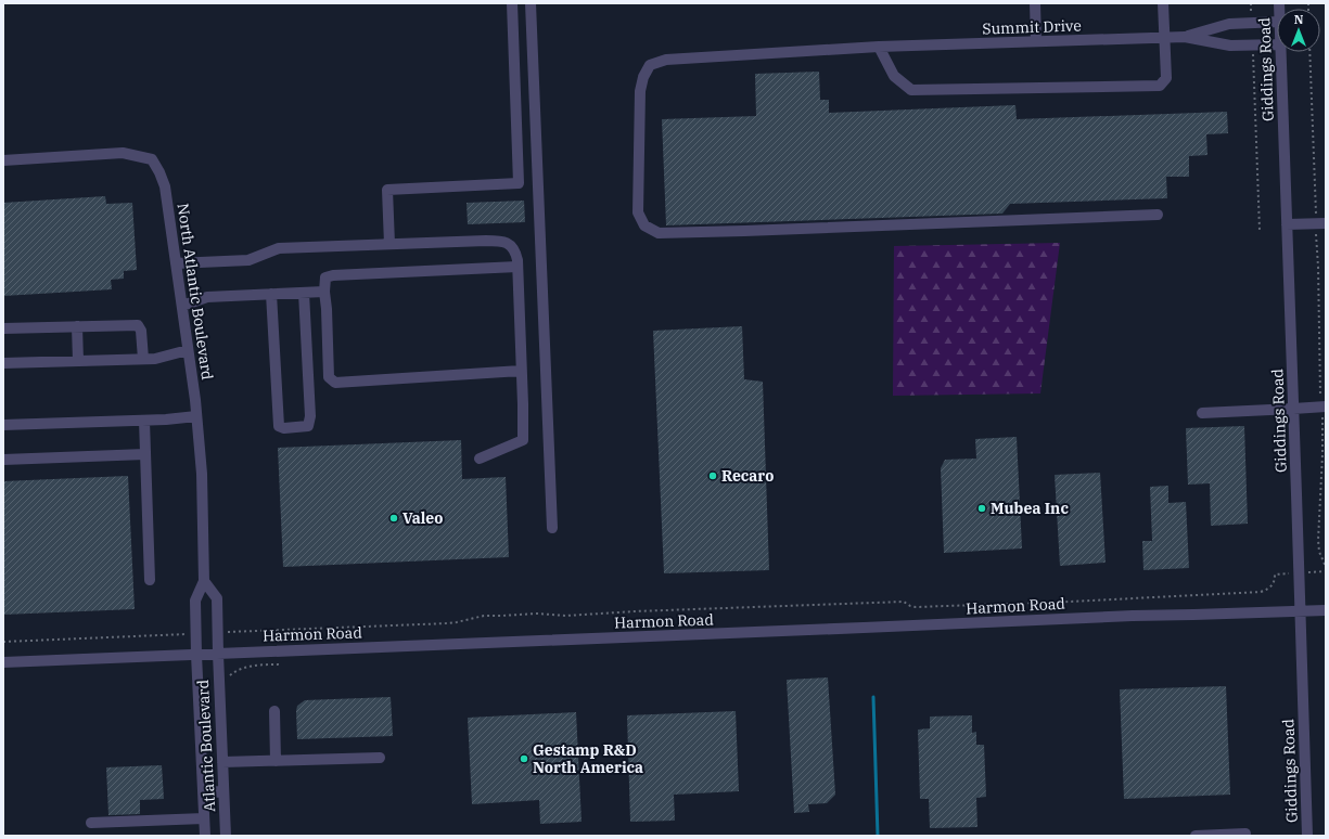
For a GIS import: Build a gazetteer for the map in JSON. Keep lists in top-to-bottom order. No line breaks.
{"streets":{"street":["Summit Drive","Giddings Road","North Atlantic Boulevard","Harmon Road","Atlantic Boulevard"]},"crossings":[["Giddings Road","Harmon Road"],["North Atlantic Boulevard","Harmon Road"],["North Atlantic Boulevard","Atlantic Boulevard"],["Harmon Road","Atlantic Boulevard"]],"places":["Recaro","Mubea Inc","Valeo","Gestamp R&D North America"],"north":"top"}
